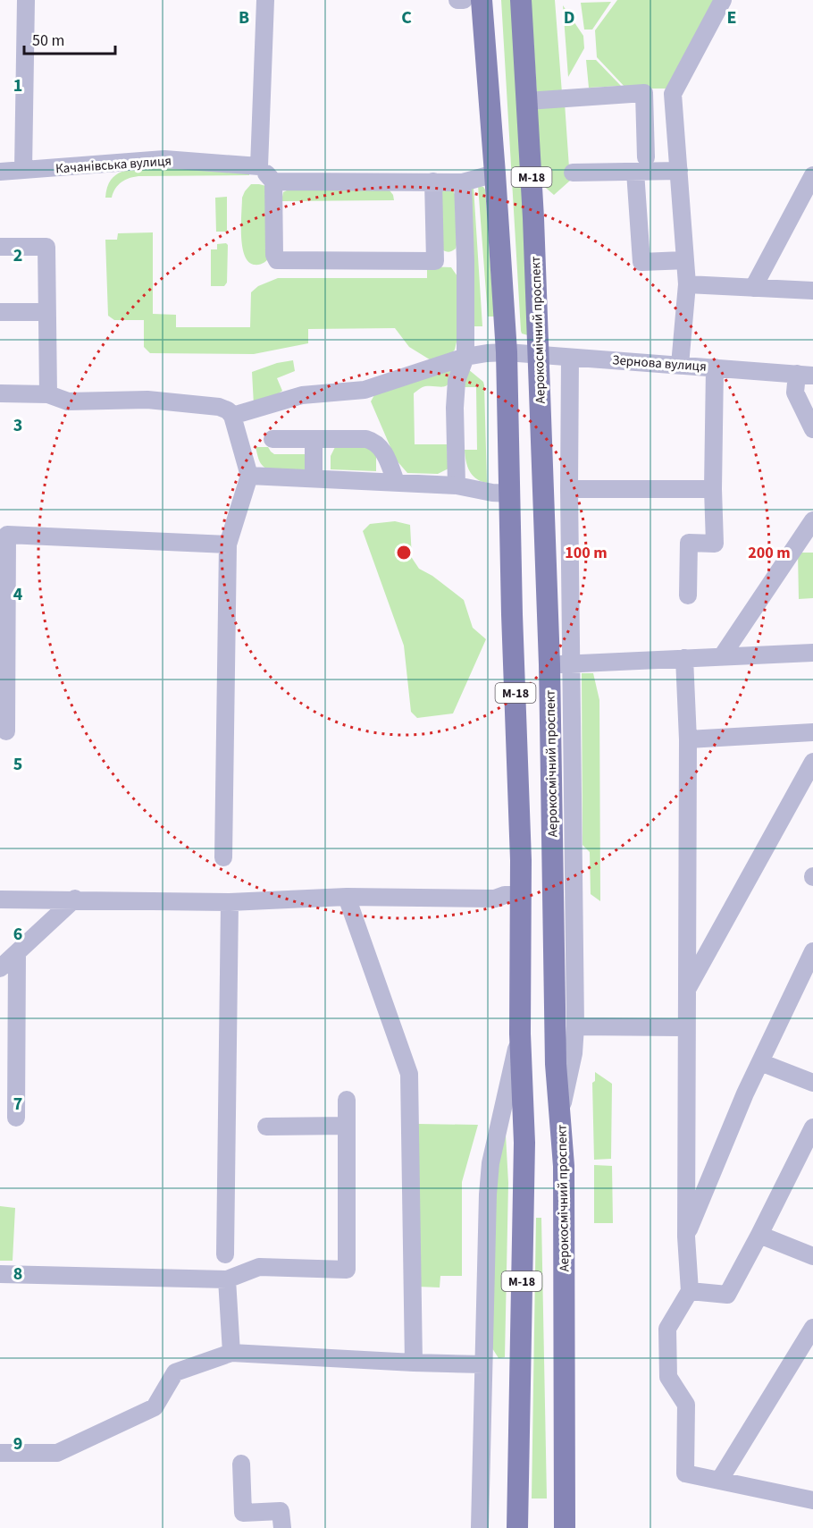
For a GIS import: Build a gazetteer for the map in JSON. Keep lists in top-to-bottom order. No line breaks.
{"streets":{"main road":["М-18","Аерокосмічний проспект"],"street":["Качанівська вулиця","Зернова вулиця"]},"crossings":[["М-18","Зернова вулиця"],["Аерокосмічний проспект","Зернова вулиця"]],"scale_bar":"50 m","grid":{"columns":["B","C","D","E"],"rows":["1","2","3","4","5","6","7","8","9"]},"rings":["100 m","200 m"]}
